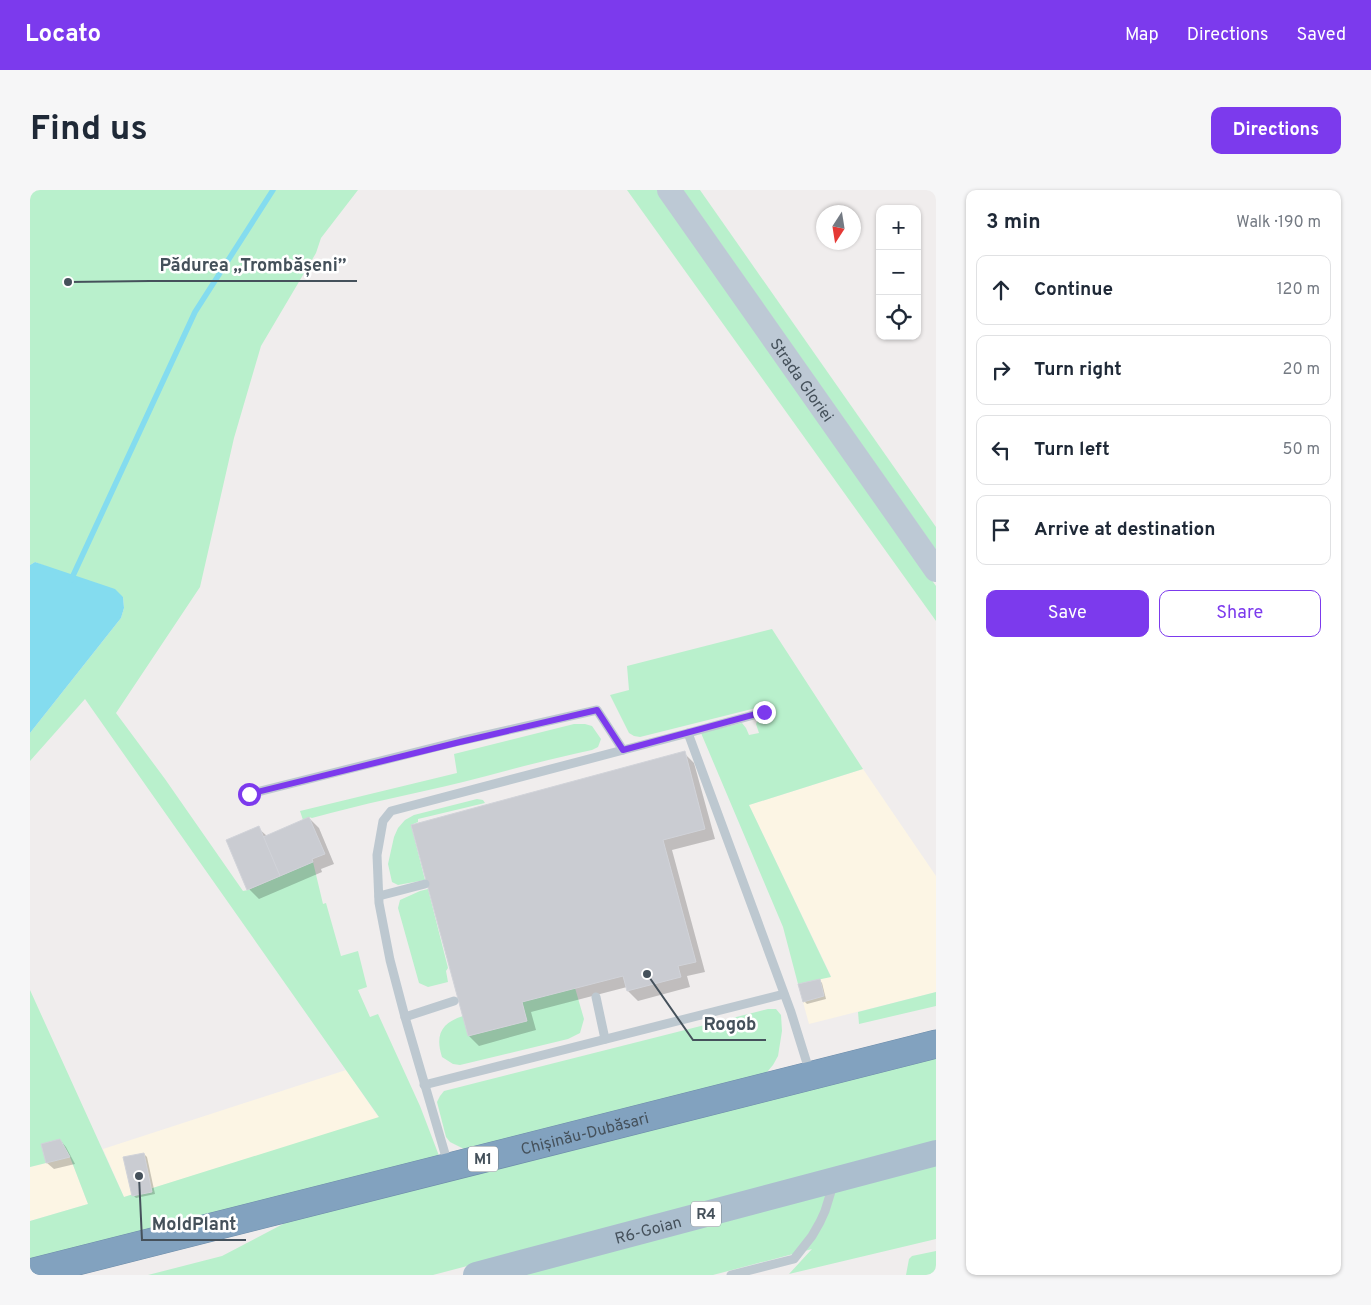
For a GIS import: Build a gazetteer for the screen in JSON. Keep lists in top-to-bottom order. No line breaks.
{"streets":{"highway":["Chișinău-Dubăsari","M1"],"main road":["R4","R6-Goian"],"street":["Strada Gloriei"]},"places":["Pădurea „Trombășeni”","Rogob","MoldPlant"],"north":"bottom","page":{"header":"Locato","nav":["Map","Directions","Saved"],"buttons":["Directions",["Save","Share"]],"title":"Find us","heading":["3 min","Walk · 190 m"],"map_buttons":["+","−"],"list":[["Continue","120 m"],["Turn right","20 m"],["Turn left","50 m"],"Arrive at destination"]}}
